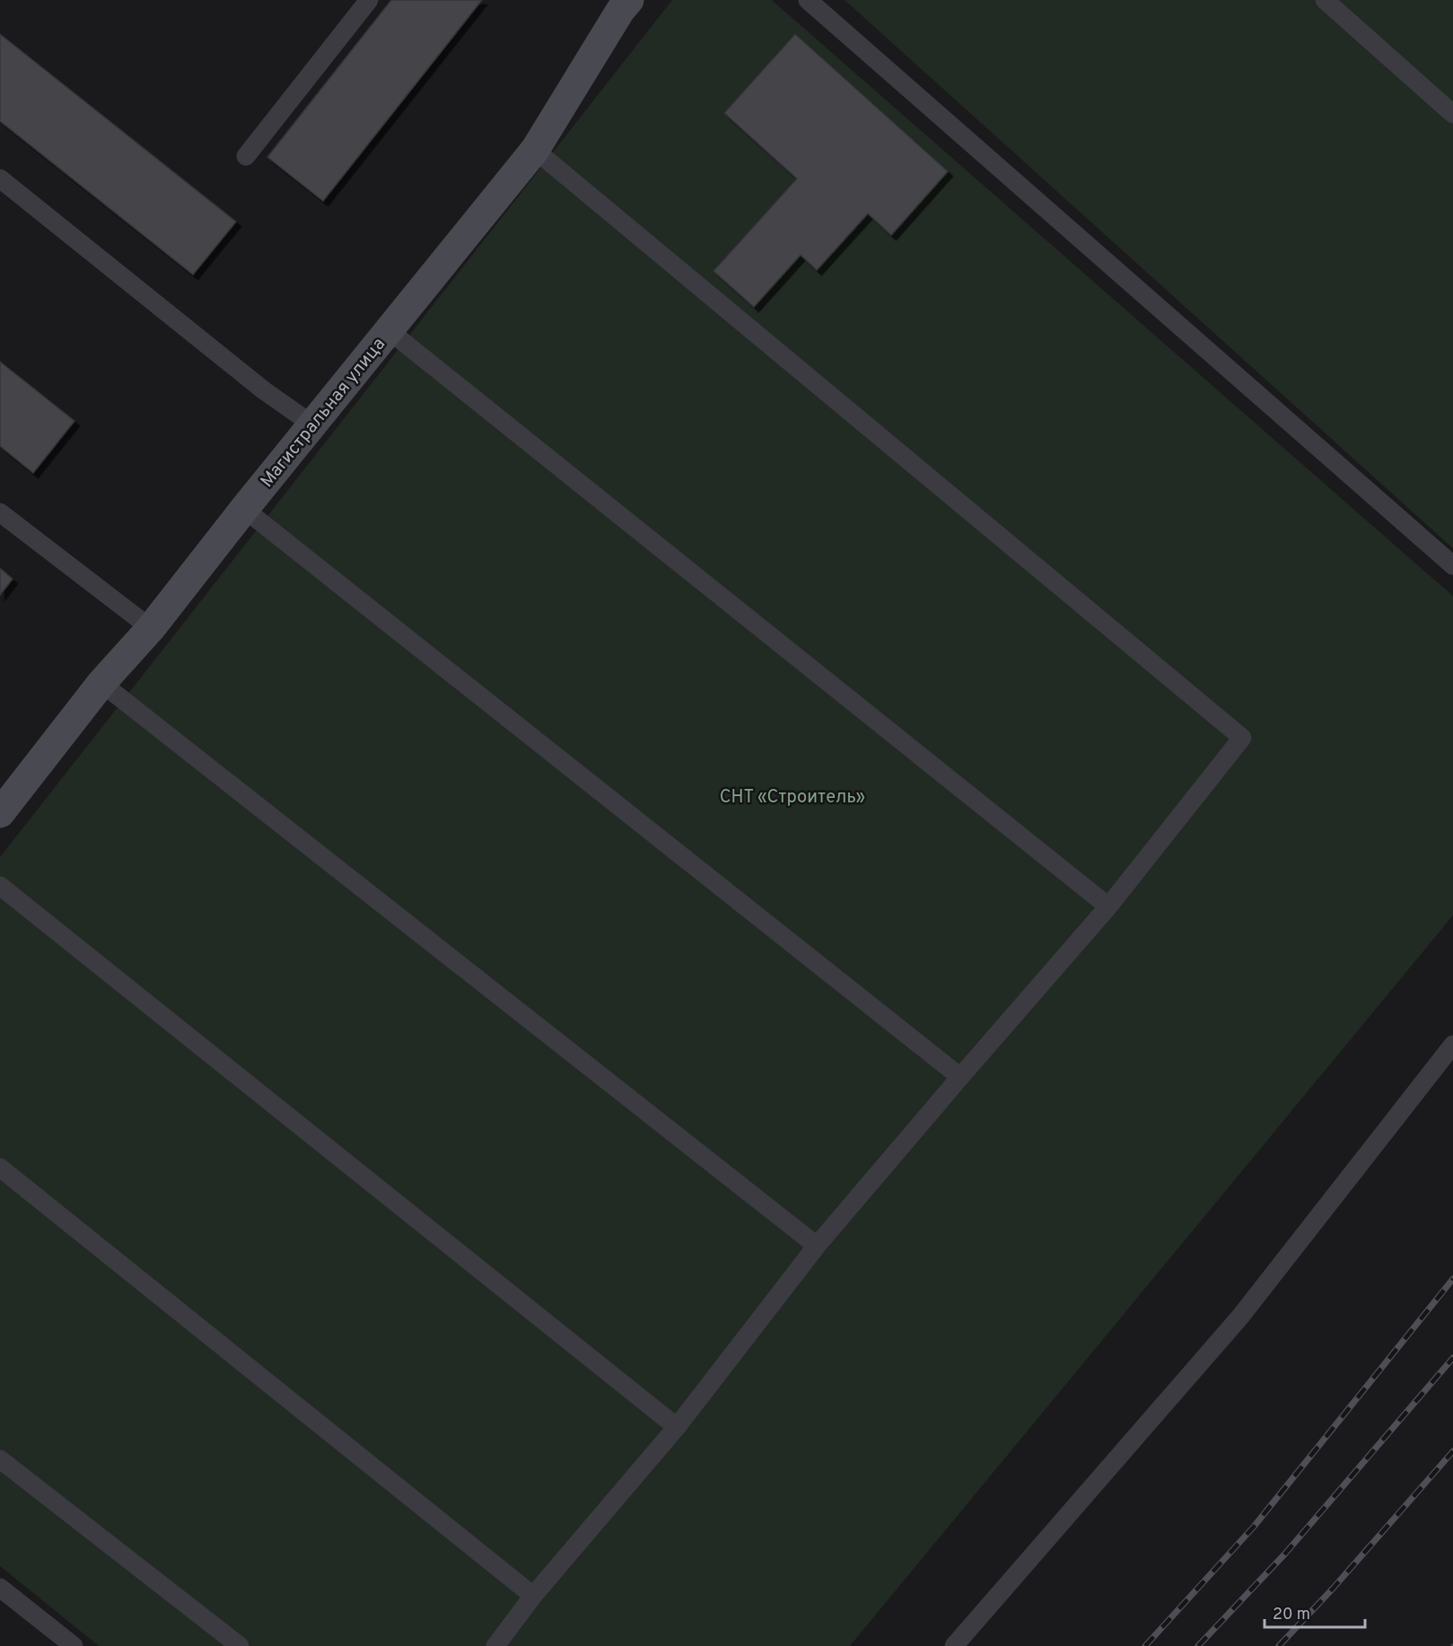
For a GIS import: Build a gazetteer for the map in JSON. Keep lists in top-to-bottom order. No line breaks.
{"streets":{"street":["Магистральная улица"]},"parks":["СНТ «Строитель»"],"scale_bar":"20 m"}
